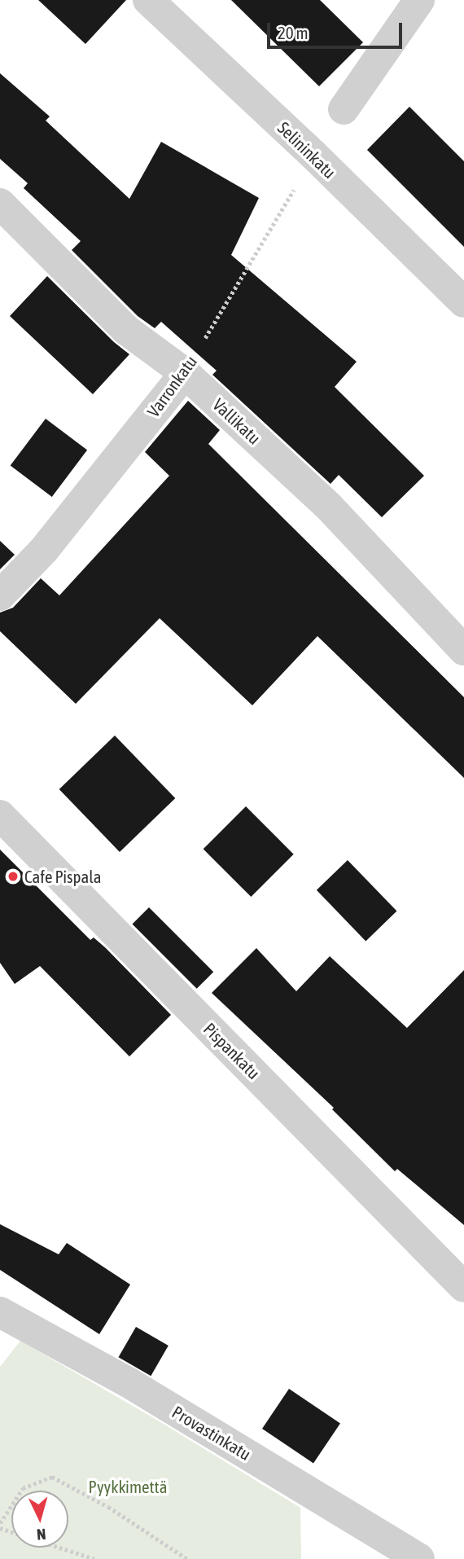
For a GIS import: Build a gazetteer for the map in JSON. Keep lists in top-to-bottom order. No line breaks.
{"streets":{"street":["Selininkatu","Varronkatu","Vallikatu","Pispankatu","Provastinkatu"]},"crossings":[["Selininkatu","Varronkatu"],["Varronkatu","Vallikatu"]],"parks":["Pyykkimettä"],"places":["Cafe Pispala"],"scale_bar":"20 m","north":"bottom"}
